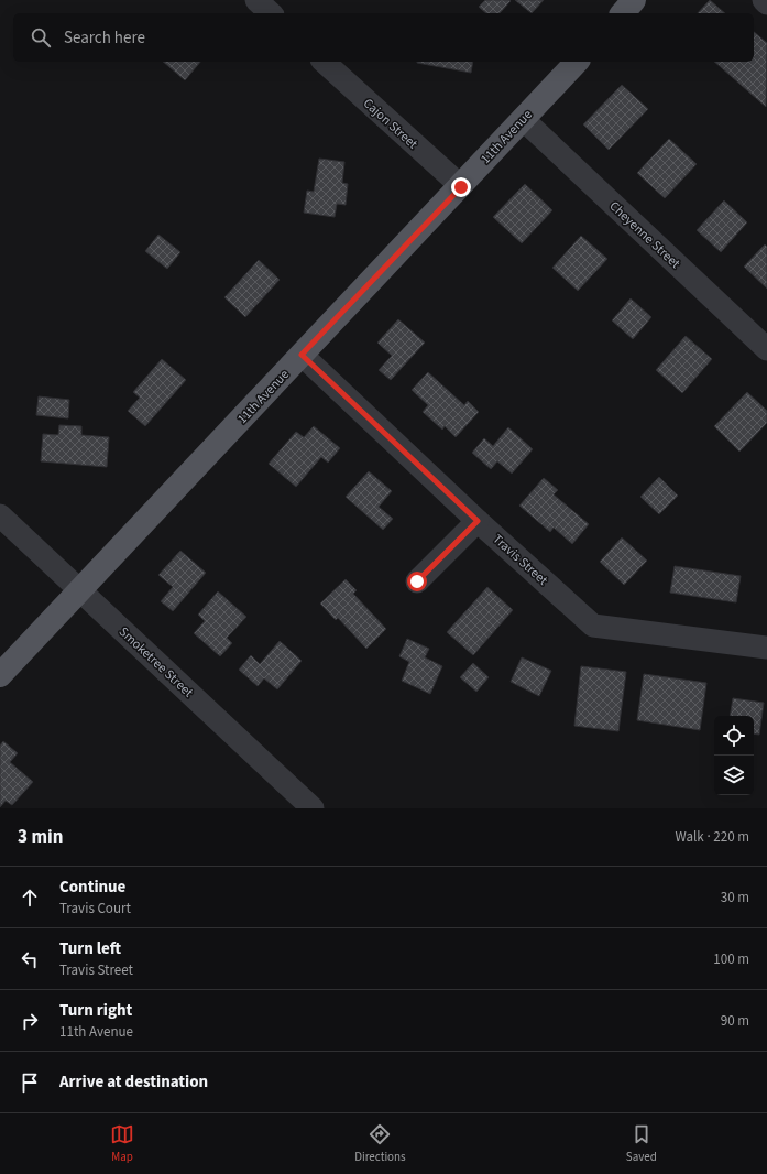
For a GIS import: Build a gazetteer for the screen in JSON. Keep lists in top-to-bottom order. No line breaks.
{"streets":{"main road":["11th Avenue"],"street":["Cajon Street","Cheyenne Street","Travis Street","Smoketree Street"]},"crossings":[["Cajon Street","11th Avenue"],["11th Avenue","Cheyenne Street"],["11th Avenue","Travis Street"],["11th Avenue","Smoketree Street"]],"page":{"search":"Search here","heading":["3 min","Walk · 220 m"],"list":[["Continue","Travis Court","30 m"],["Turn left","Travis Street","100 m"],["Turn right","11th Avenue","90 m"],"Arrive at destination"],"nav":["Map","Directions","Saved"]}}
